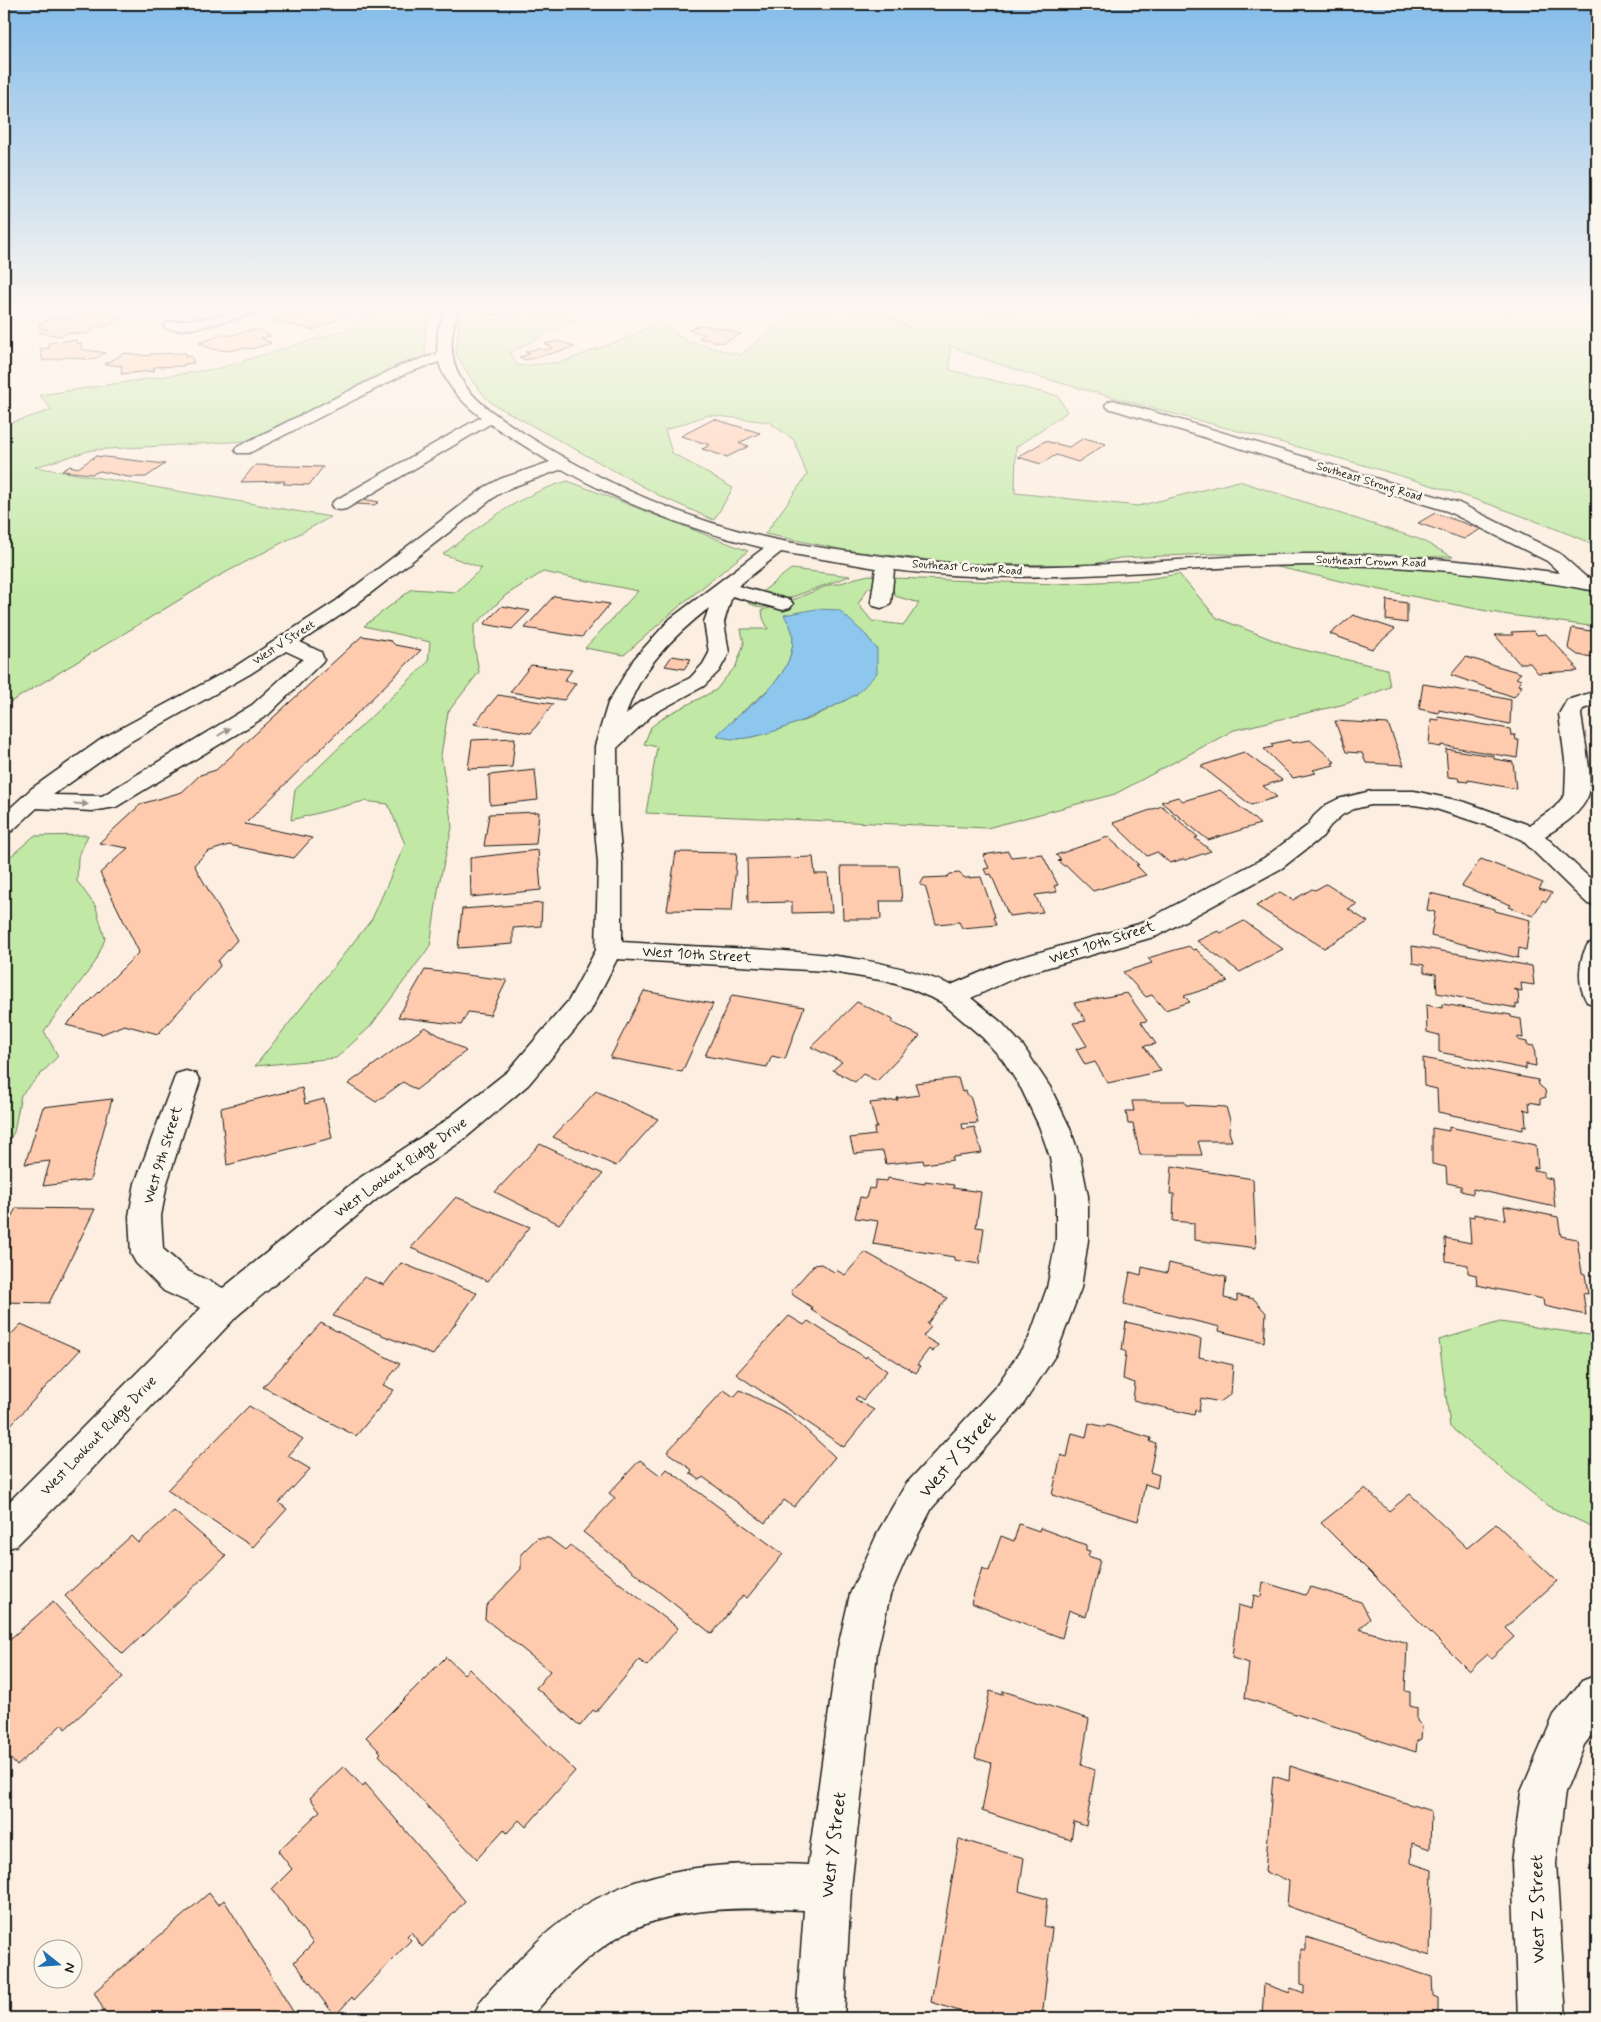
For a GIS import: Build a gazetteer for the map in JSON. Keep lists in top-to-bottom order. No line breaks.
{"streets":{"street":["Southeast Strong Road","Southeast Crown Road","West V Street","West 10th Street","West 9th Street","West Lookout Ridge Drive","West Y Street","West Z Street"]},"crossings":[["Southeast Strong Road","Southeast Crown Road"],["Southeast Crown Road","West V Street"],["Southeast Crown Road","West Lookout Ridge Drive"],["West 10th Street","West Lookout Ridge Drive"],["West 10th Street","West Y Street"],["West 9th Street","West Lookout Ridge Drive"]],"north":"right"}
